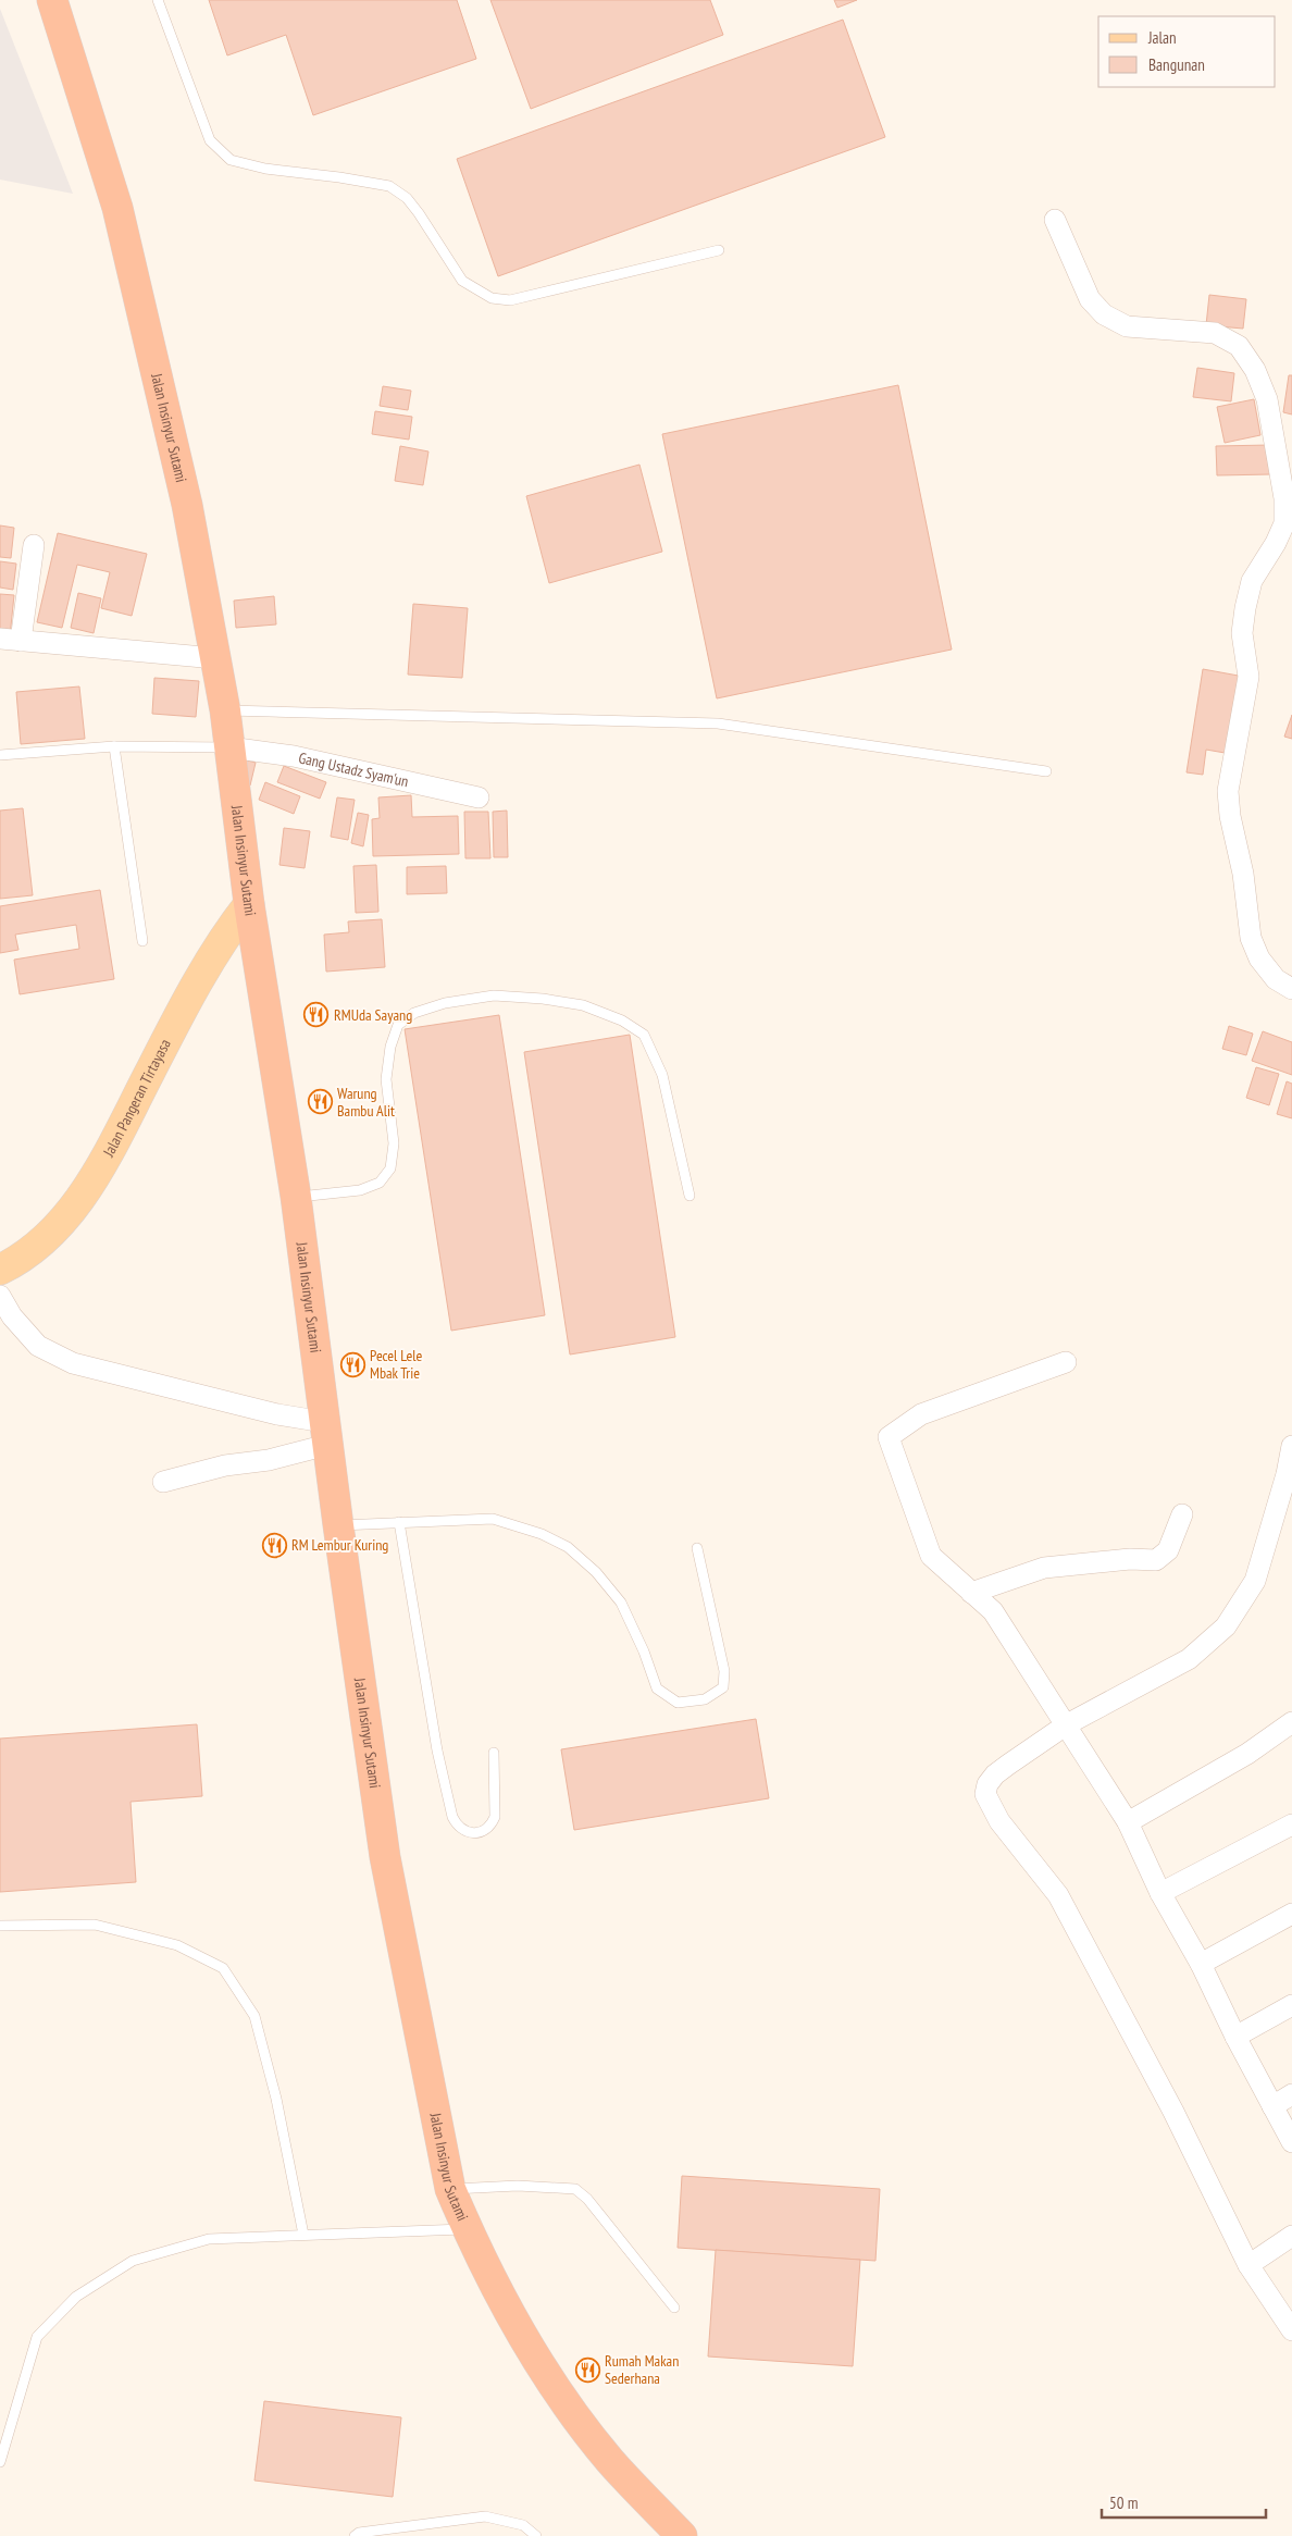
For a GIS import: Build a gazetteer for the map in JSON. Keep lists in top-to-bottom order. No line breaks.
{"streets":{"highway":["Jalan Insinyur Sutami"],"main road":["Jalan Pangeran Tirtayasa"],"street":["Gang Ustadz Syam'un"]},"crossings":[["Jalan Insinyur Sutami","Gang Ustadz Syam'un"],["Jalan Insinyur Sutami","Jalan Pangeran Tirtayasa"]],"places":{"restaurant":["RMUda Sayang","Warung Bambu Alit","Pecel Lele Mbak Trie","RM Lembur Kuring","Rumah Makan Sederhana"]},"legend":["Jalan","Bangunan"],"scale_bar":"50 m"}
